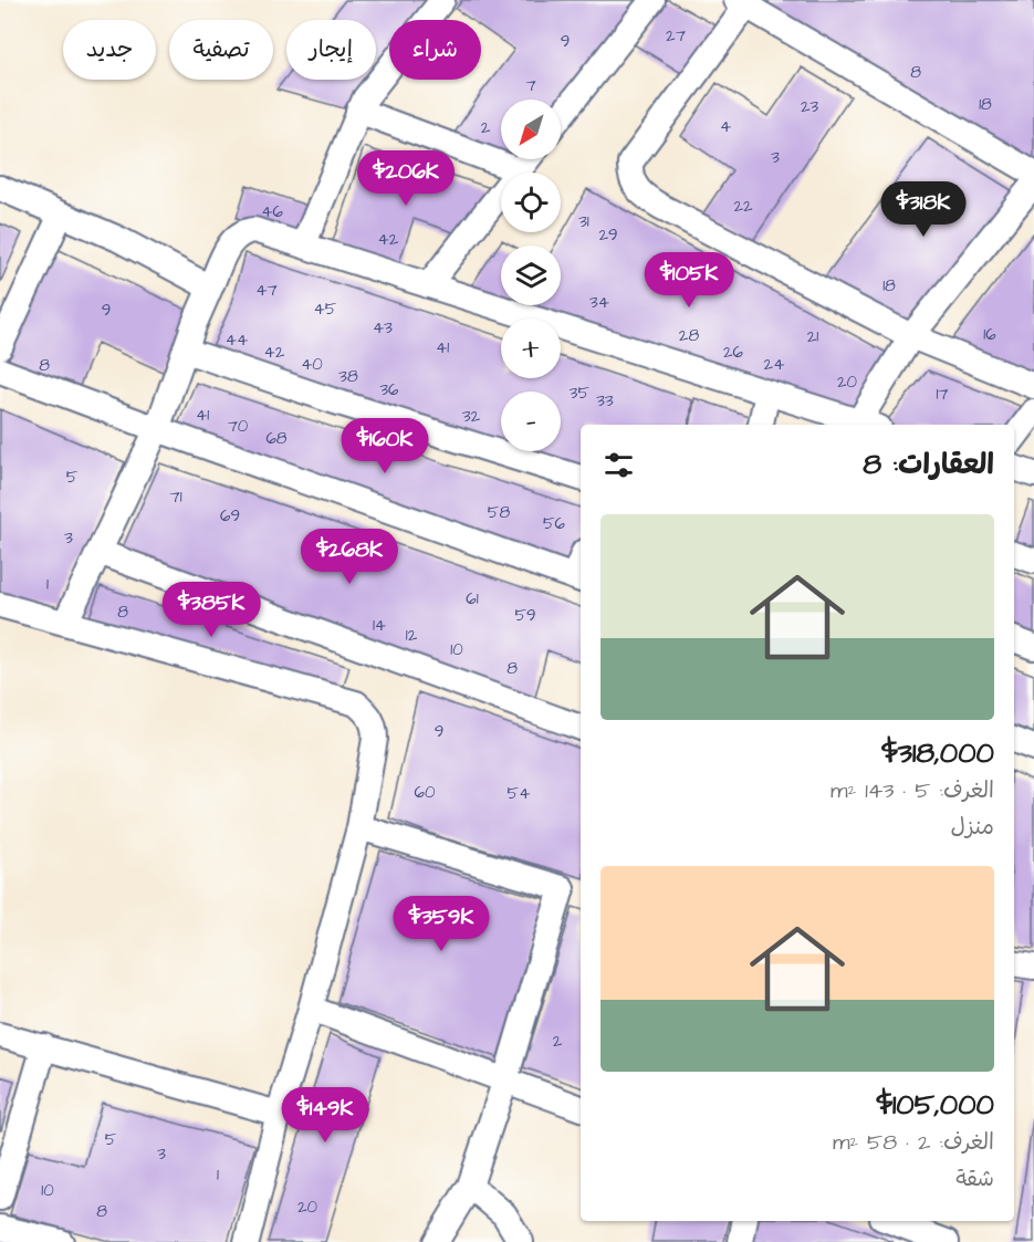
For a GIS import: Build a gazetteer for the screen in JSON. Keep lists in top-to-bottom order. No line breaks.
{"house_numbers":["27","9","8","7","18","23","4","2","3","22","46","31","29","42","18","47","34","45","9","43","16","28","21","44","41","42","26","40","24","8","38","20","36","35","17","33","41","32","70","68","5","71","58","69","56","3","1","61","8","59","14","12","10","8","9","60","54","2","5","3","1","10","20","8"],"north":"bottom left","page":{"chip":["شراء","إيجار","تصفية","جديد"],"map_buttons":["+","−"],"price":["$206K","$318K","$105K","$160K","$268K","$385K","$359K","$149K"],"heading":"العقارات: 8","list":[{"name":"$318,000","note":"الغرف: 5 · 143 m² · منزل"},{"name":"$105,000","note":"الغرف: 2 · 58 m² · شقة"}]}}
